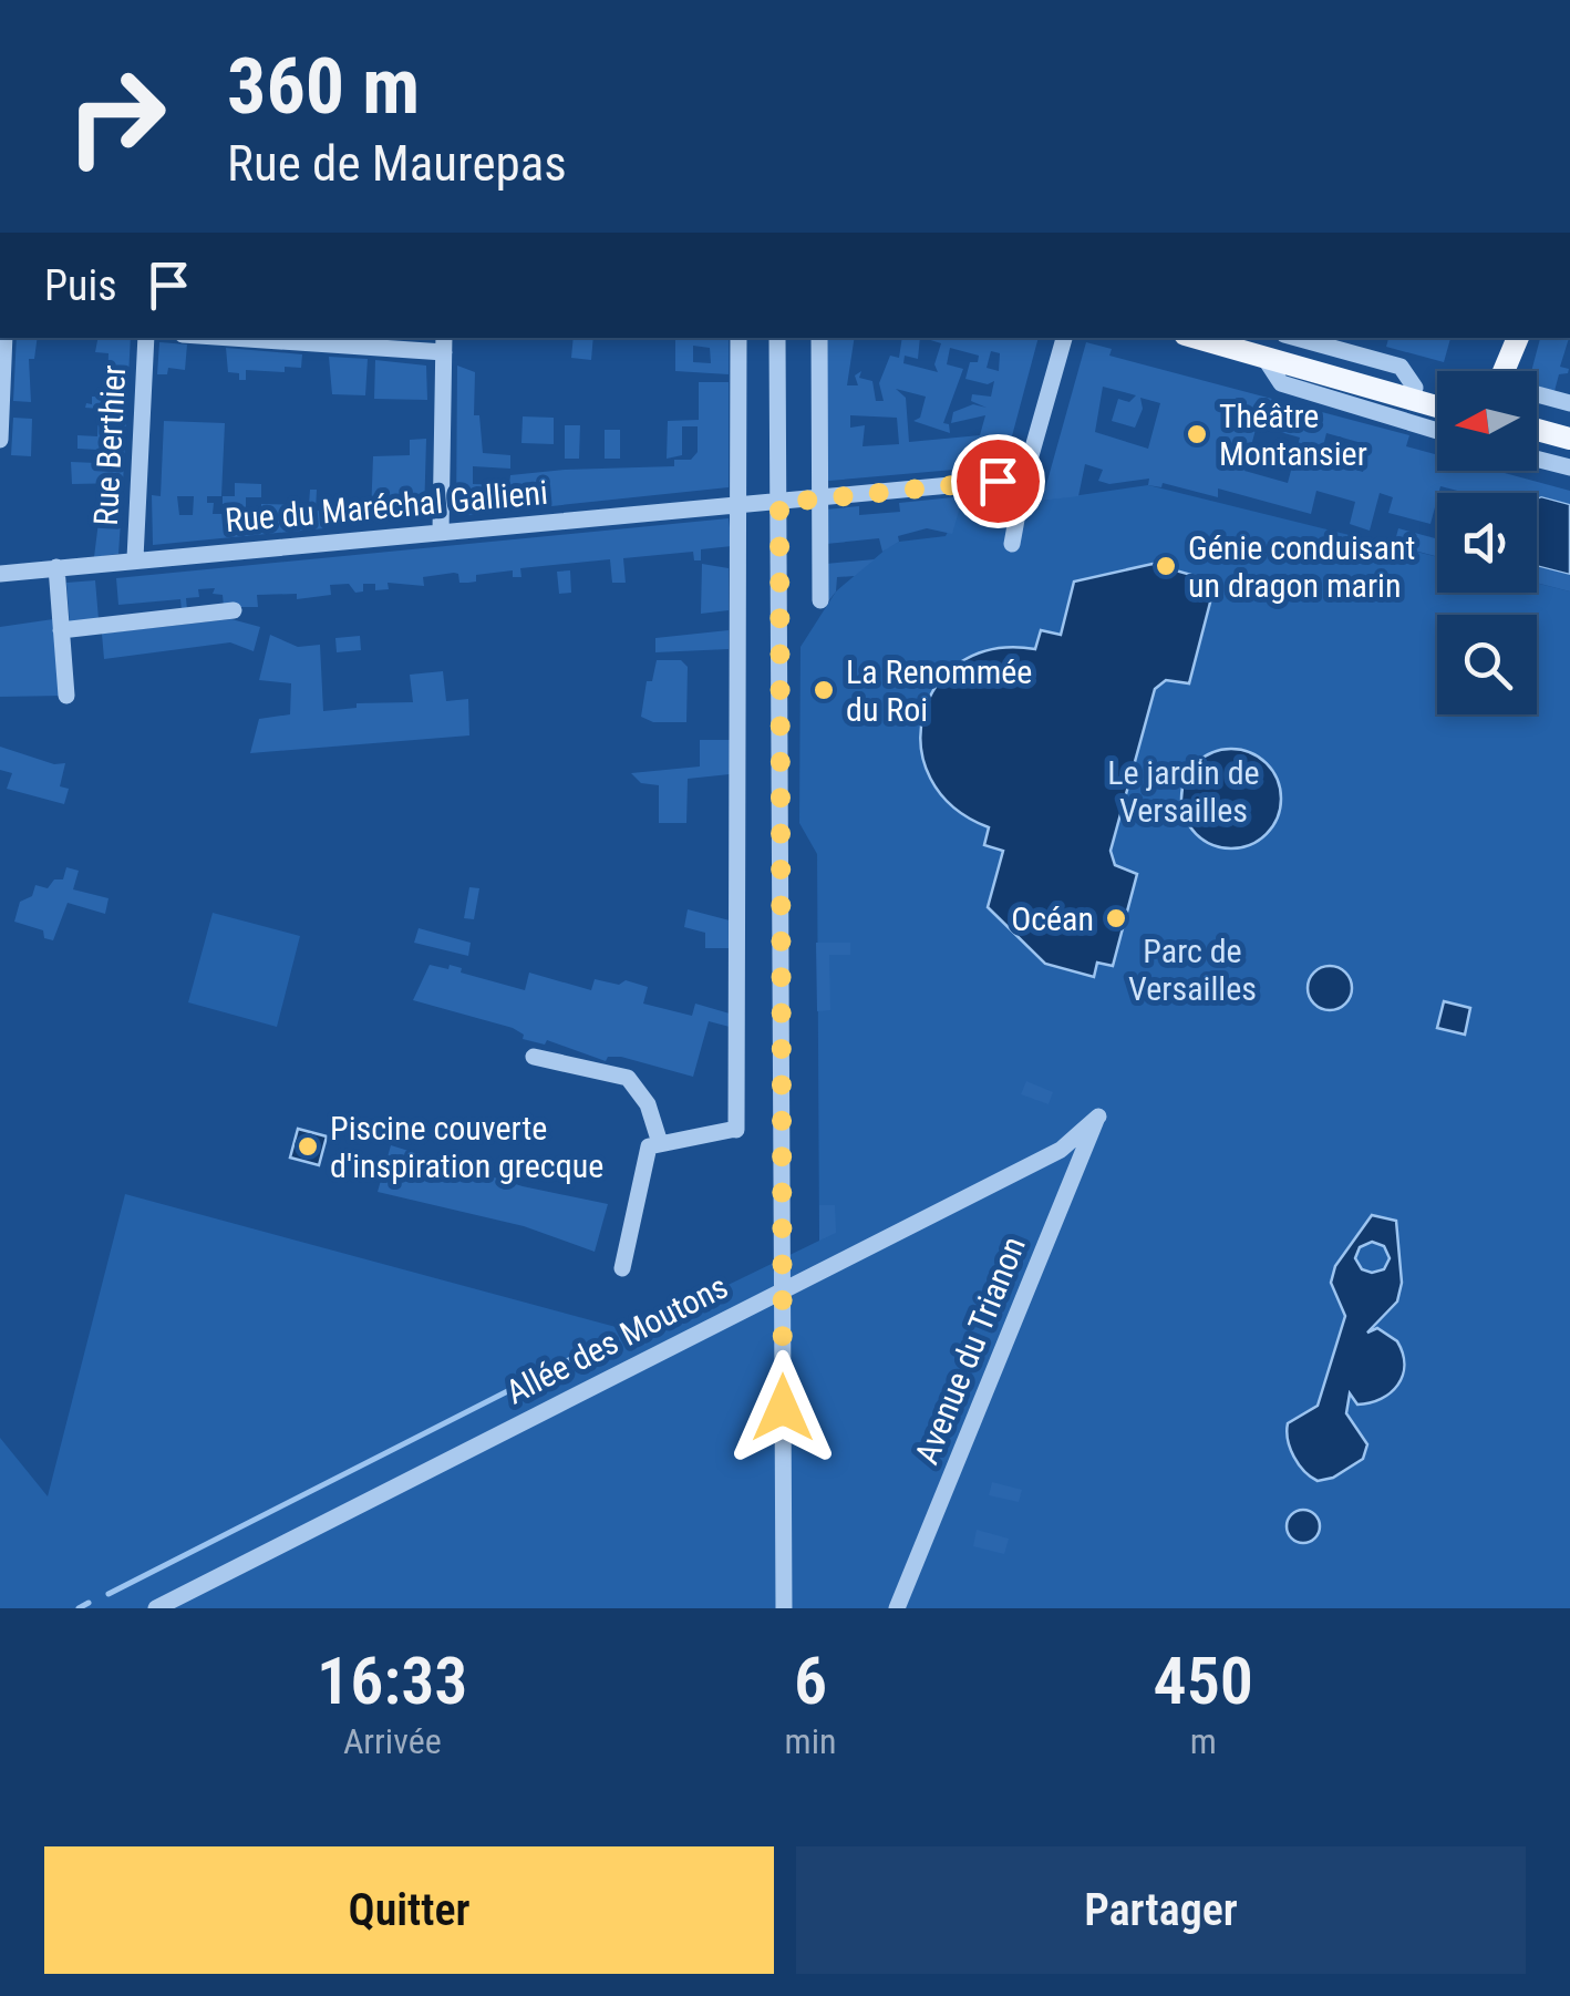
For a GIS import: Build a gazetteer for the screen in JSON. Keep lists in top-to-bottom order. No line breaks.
{"streets":{"street":["Rue Berthier","Rue du Maréchal Gallieni","Allée des Moutons","Avenue du Trianon"]},"crossings":[["Rue Berthier","Rue du Maréchal Gallieni"],["Allée des Moutons","Avenue du Trianon"]],"parks":["Le jardin de Versailles","Parc de Versailles"],"places":["Théâtre Montansier","Génie conduisant un dragon marin","La Renommée du Roi","Océan","Piscine couverte d'inspiration grecque"],"north":"left","page":{"turn":["360 m","Rue de Maurepas"],"then":"Puis","eta":["16:33","Arrivée","6","min","450","m"],"buttons":["Quitter","Partager"]}}
